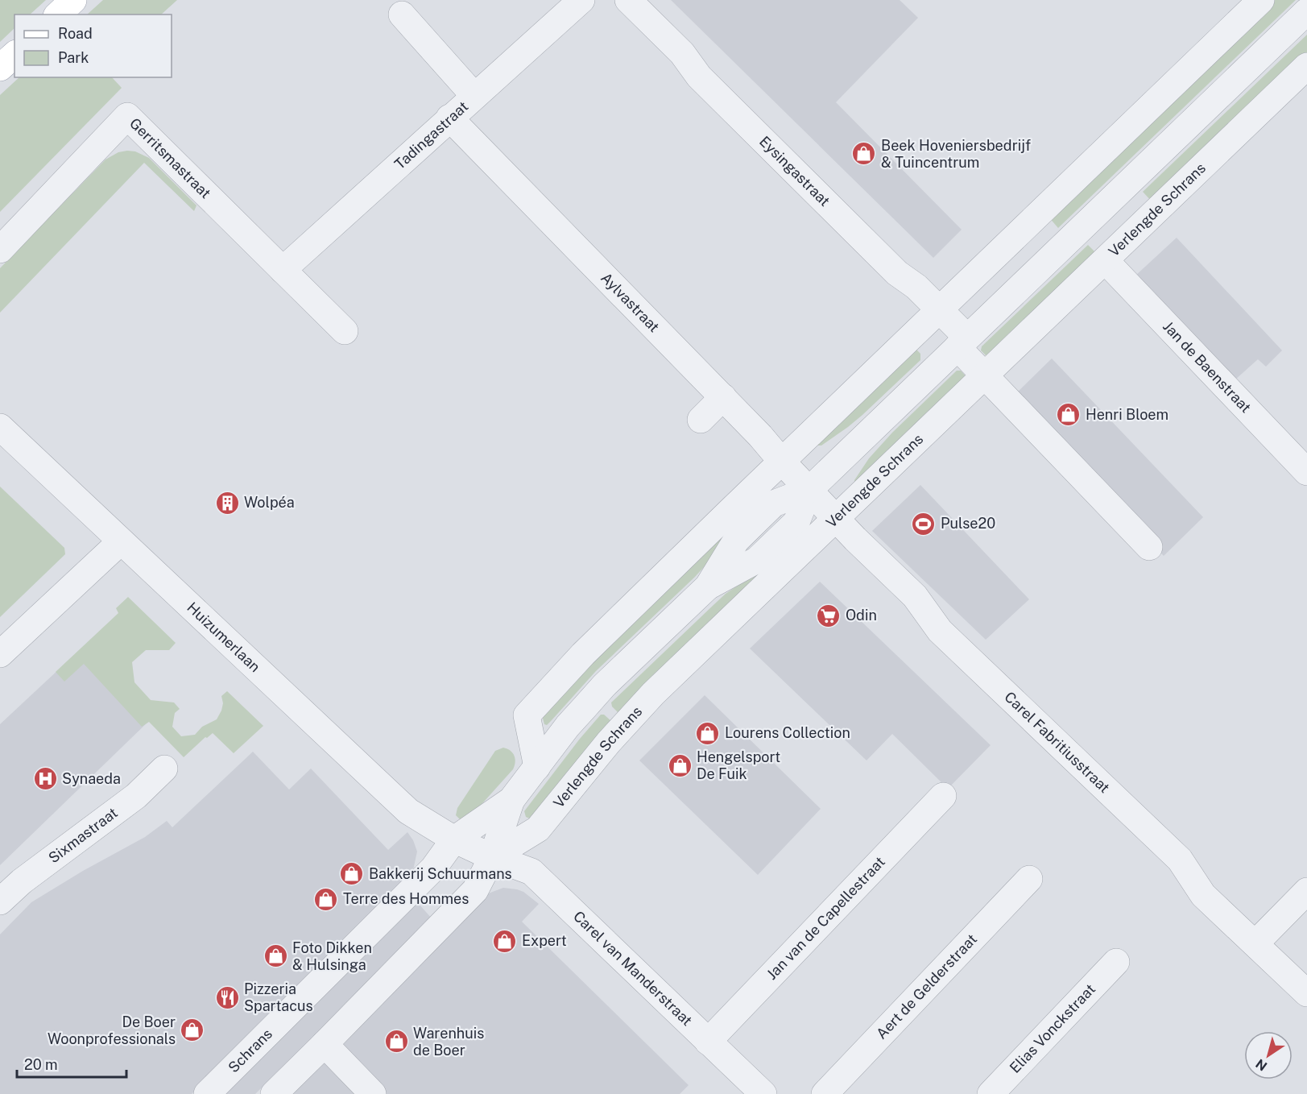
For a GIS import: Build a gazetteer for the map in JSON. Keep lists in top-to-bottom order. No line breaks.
{"streets":{"street":["Tadingastraat","Gerritsmastraat","Eysingastraat","Verlengde Schrans","Aylvastraat","Jan de Baenstraat","Huizumerlaan","Carel Fabritiusstraat","Sixmastraat","Jan van de Capellestraat","Carel van Manderstraat","Aert de Gelderstraat","Elias Vonckstraat","Schrans"]},"crossings":[["Tadingastraat","Gerritsmastraat"],["Tadingastraat","Aylvastraat"],["Eysingastraat","Verlengde Schrans"],["Verlengde Schrans","Jan de Baenstraat"],["Verlengde Schrans","Huizumerlaan"],["Verlengde Schrans","Carel Fabritiusstraat"],["Verlengde Schrans","Carel van Manderstraat"],["Aylvastraat","Carel Fabritiusstraat"],["Huizumerlaan","Carel van Manderstraat"],["Huizumerlaan","Schrans"],["Jan van de Capellestraat","Carel van Manderstraat"]],"places":{"shop":["Beek Hoveniersbedrijf & Tuincentrum","Henri Bloem","Lourens Collection","Hengelsport De Fuik","Bakkerij Schuurmans","Terre des Hommes","Expert","Foto Dikken & Hulsinga","De Boer Woonprofessionals","Warenhuis de Boer"],"building":["Wolpéa"],"sports":["Pulse20"],"supermarket":["Odin"],"hospital":["Synaeda"],"restaurant":["Pizzeria Spartacus"]},"legend":["Road","Park"],"scale_bar":"20 m","north":"bottom left"}
